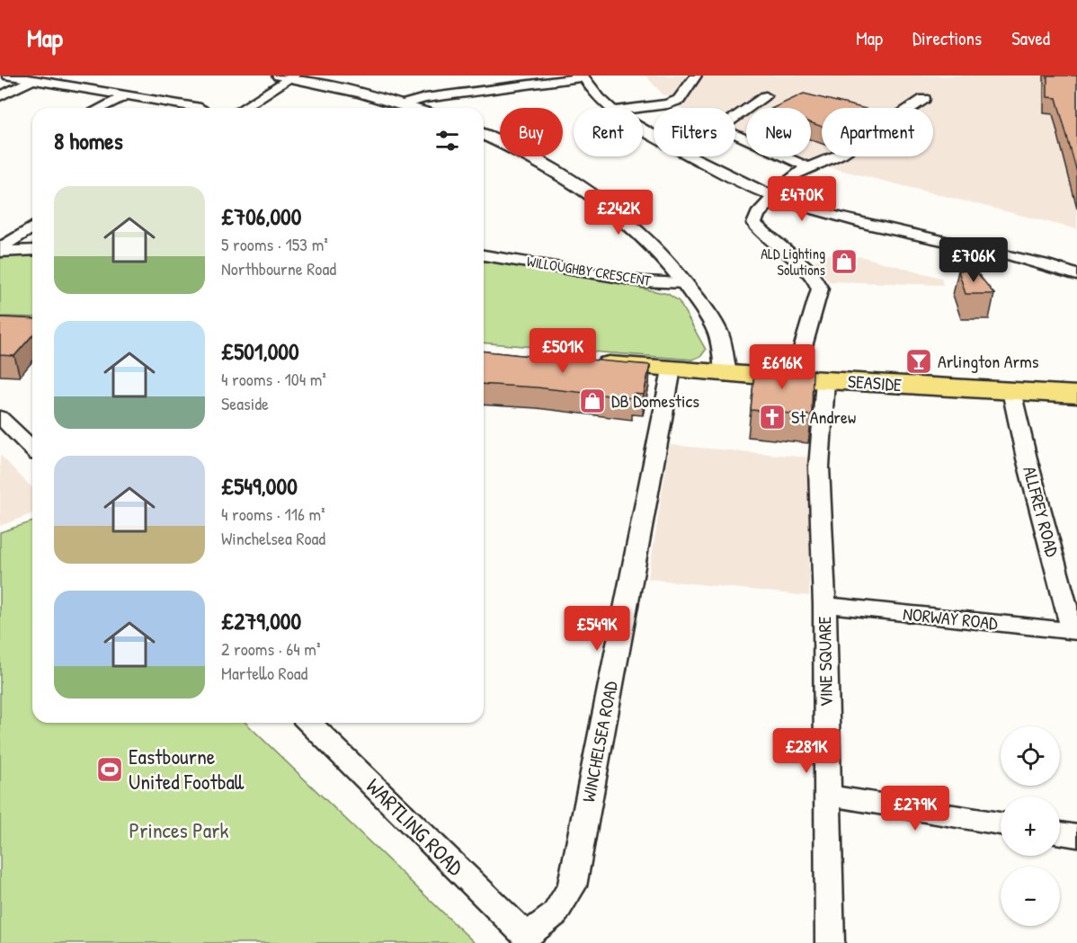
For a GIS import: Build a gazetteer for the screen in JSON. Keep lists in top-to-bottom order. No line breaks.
{"streets":{"main road":["SEASIDE"],"street":["WILLOUGHBY CRESCENT","ALLFREY ROAD","NORWAY ROAD","VINE SQUARE","WINCHELSEA ROAD","WARTLING ROAD"]},"crossings":[["SEASIDE","ALLFREY ROAD"],["SEASIDE","VINE SQUARE"],["SEASIDE","WINCHELSEA ROAD"],["ALLFREY ROAD","NORWAY ROAD"],["NORWAY ROAD","VINE SQUARE"],["WINCHELSEA ROAD","WARTLING ROAD"]],"parks":["Princes Park"],"places":{"shop":["ALD Lighting Solutions","DB Domestics"],"bar":["Arlington Arms"],"church":["St Andrew"],"sports":["Eastbourne United Football"]},"page":{"header":"Map","nav":["Map","Directions","Saved"],"chip":["Buy","Rent","Filters","New","Apartment"],"heading":"8 homes","list":[{"name":"£706,000","note":"5 rooms · 153 m² · Northbourne Road"},{"name":"£501,000","note":"4 rooms · 104 m² · Seaside"},{"name":"£549,000","note":"4 rooms · 116 m² · Winchelsea Road"},{"name":"£279,000","note":"2 rooms · 64 m² · Martello Road"}],"price":["£470K","£242K","£706K","£501K","£616K","£549K","£281K","£279K"],"map_buttons":["+","−"]}}
